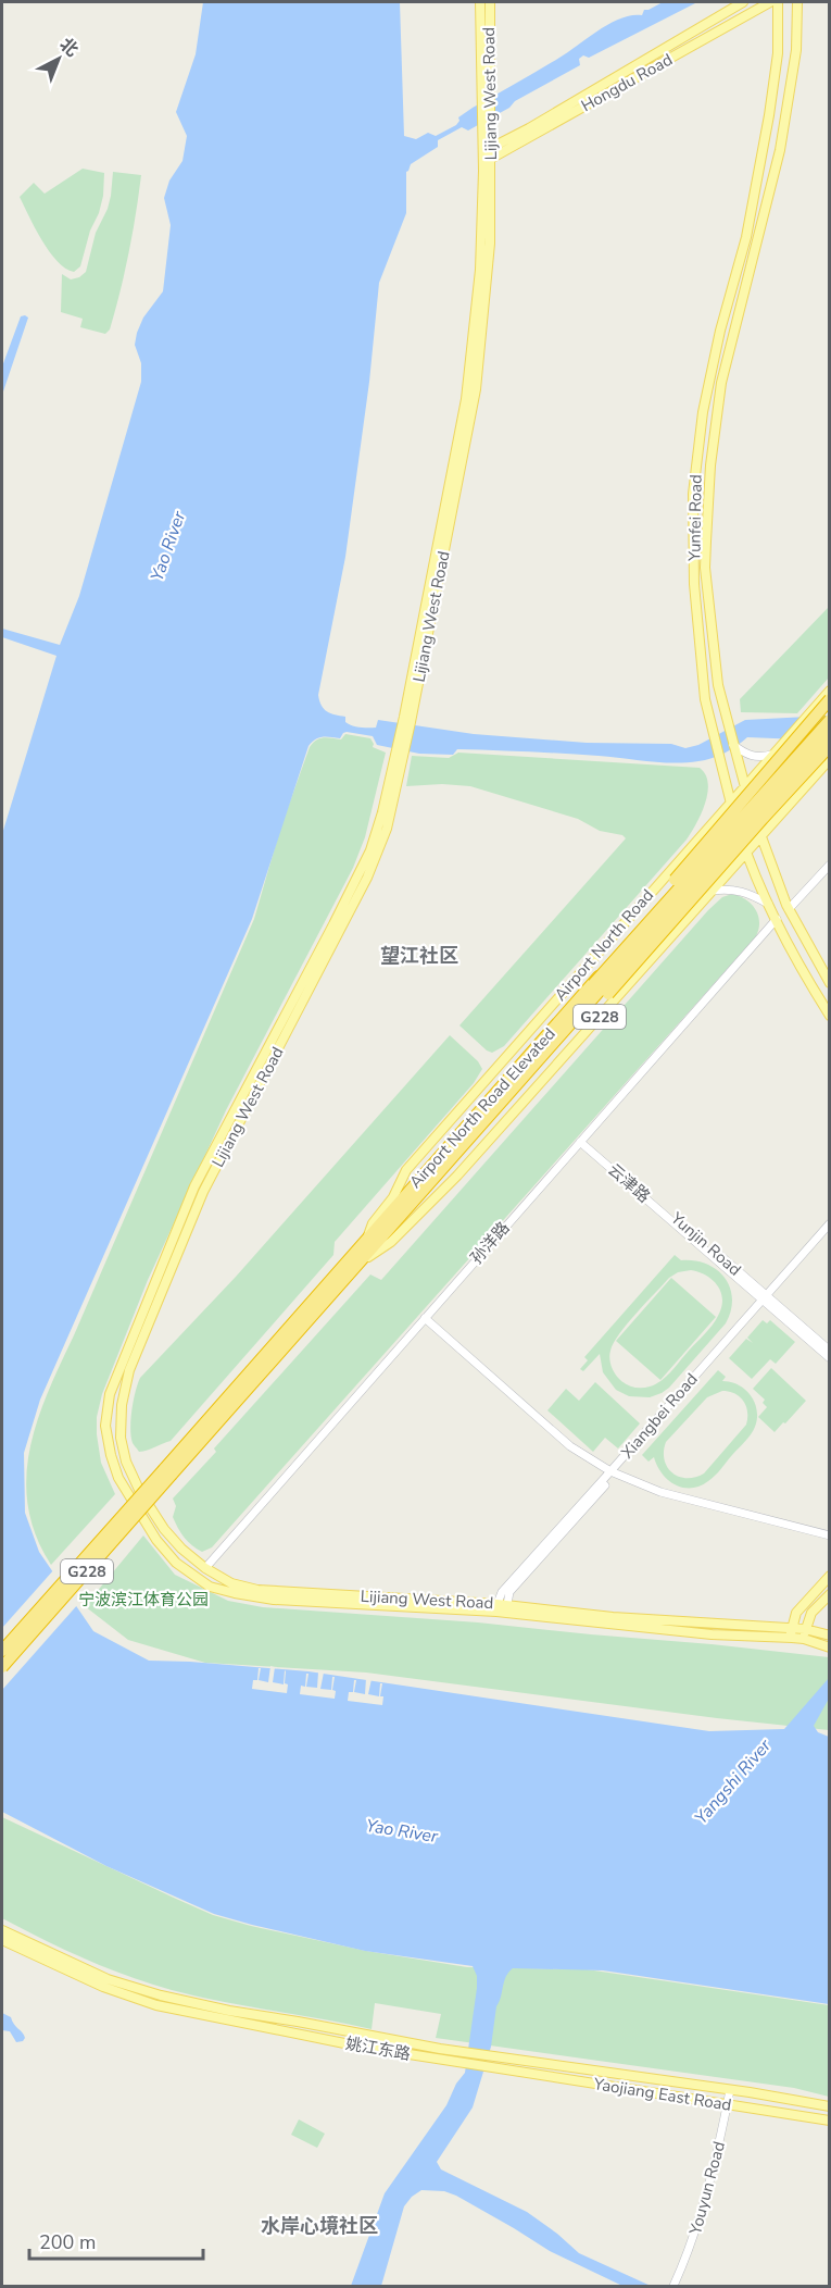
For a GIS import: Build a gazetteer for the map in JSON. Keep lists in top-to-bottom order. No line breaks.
{"streets":{"highway":["G228","Airport North Road Elevated"],"main road":["Hongdu Road","Lijiang West Road","Yunfei Road","Airport North Road","姚江东路","Yaojiang East Road"],"street":["孙洋路","Yunjin Road","Xiangbei Road","Youyun Road"]},"crossings":[["Hongdu Road","Lijiang West Road"],["Lijiang West Road","孙洋路"],["Lijiang West Road","Xiangbei Road"],["Yunfei Road","Airport North Road"],["Yunfei Road","G228"],["Yunfei Road","孙洋路"],["Airport North Road","Airport North Road Elevated"],["G228","Airport North Road Elevated"],["孙洋路","Yunjin Road"],["Yunjin Road","Xiangbei Road"],["姚江东路","Yaojiang East Road"],["Yaojiang East Road","Youyun Road"]],"districts":["望江社区","水岸心境社区"],"water":["Yao River","Yangshi River"],"parks":["宁波滨江体育公园"],"scale_bar":"200 m","north":"top right"}
